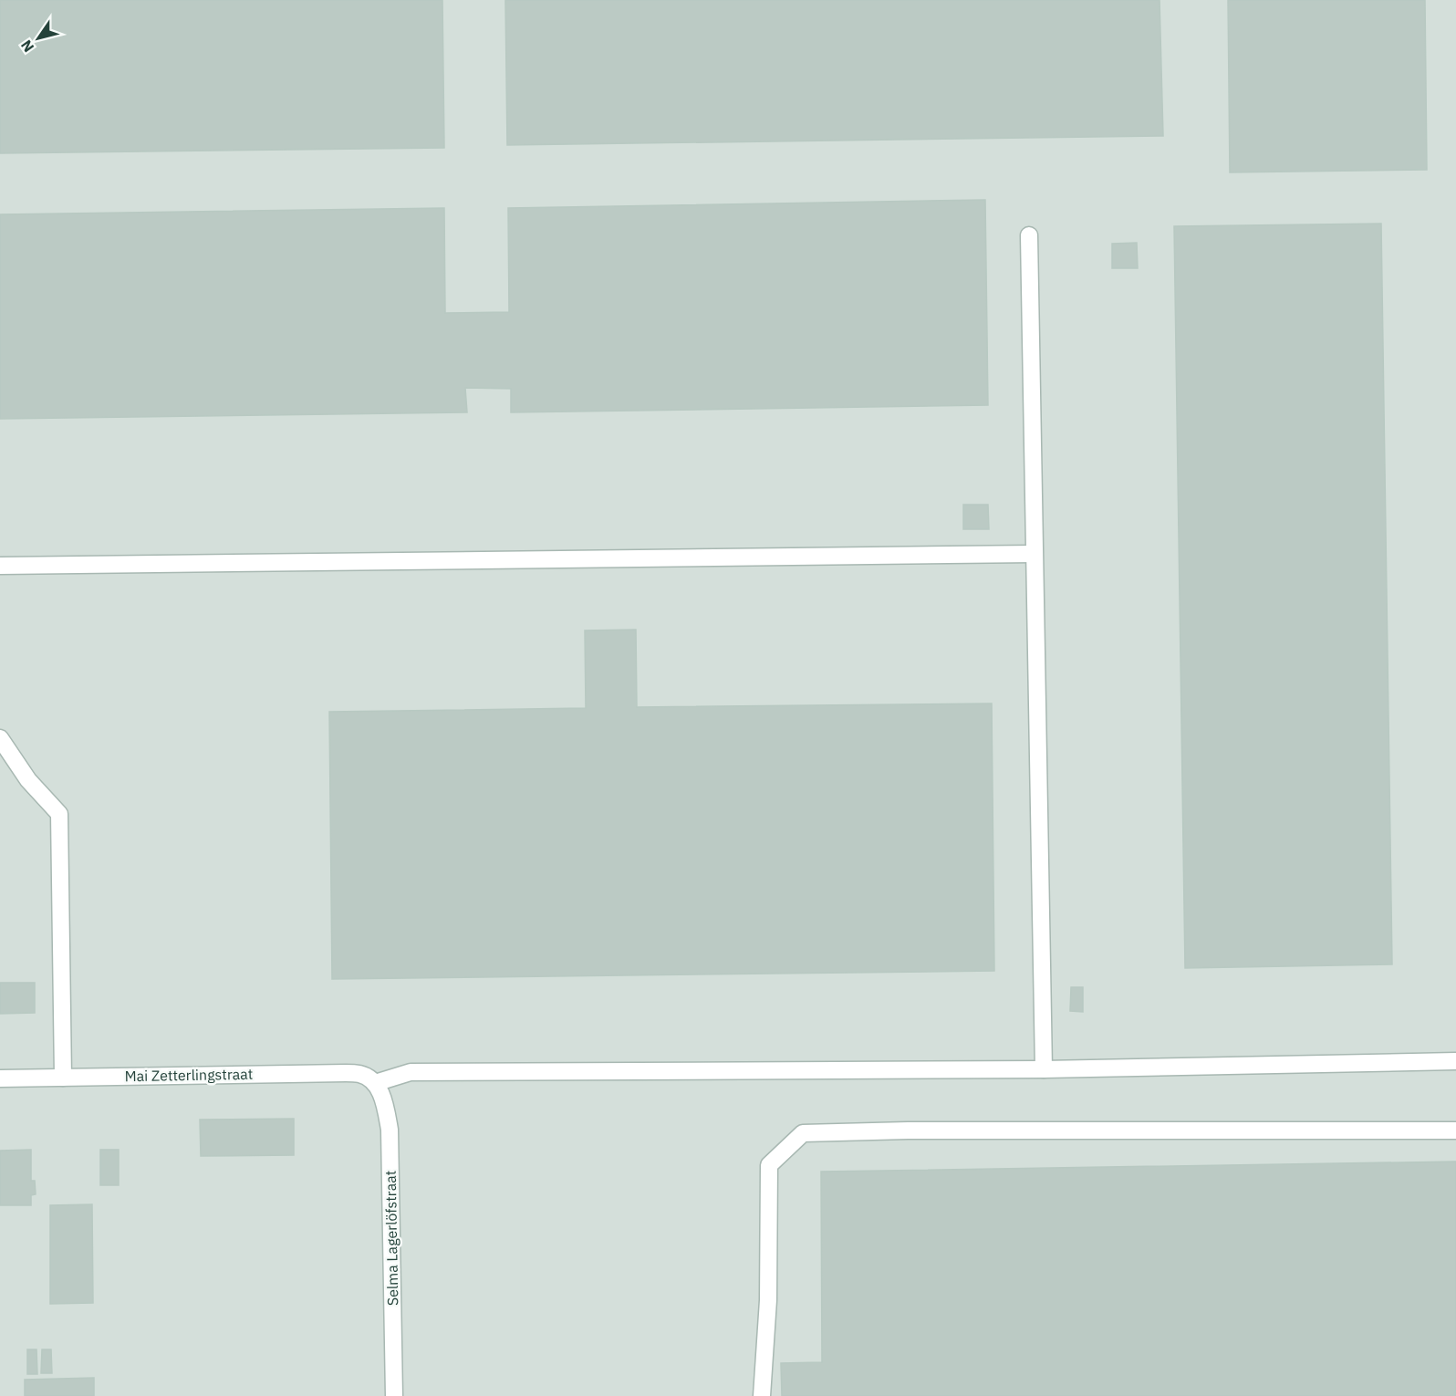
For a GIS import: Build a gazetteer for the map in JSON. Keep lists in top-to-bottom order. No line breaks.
{"streets":{"street":["Mai Zetterlingstraat","Selma Lagerlöfstraat"]},"crossings":[["Mai Zetterlingstraat","Selma Lagerlöfstraat"]],"north":"bottom left"}
